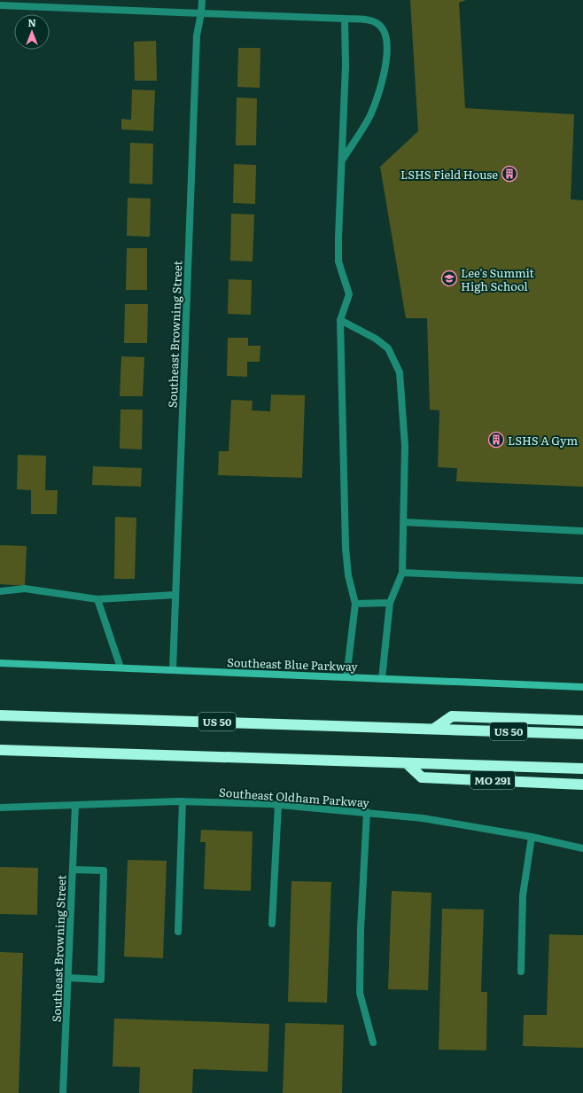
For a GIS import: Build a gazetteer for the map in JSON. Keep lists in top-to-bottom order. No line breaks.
{"streets":{"highway":["US 50","MO 291"],"street":["Southeast Browning Street","Southeast Blue Parkway","Southeast Oldham Parkway"]},"crossings":[["Southeast Browning Street","Southeast Blue Parkway"],["Southeast Browning Street","Southeast Oldham Parkway"]],"places":{"building":["LSHS Field House","LSHS A Gym"],"school or university":["Lee's Summit High School"]},"north":"top"}
